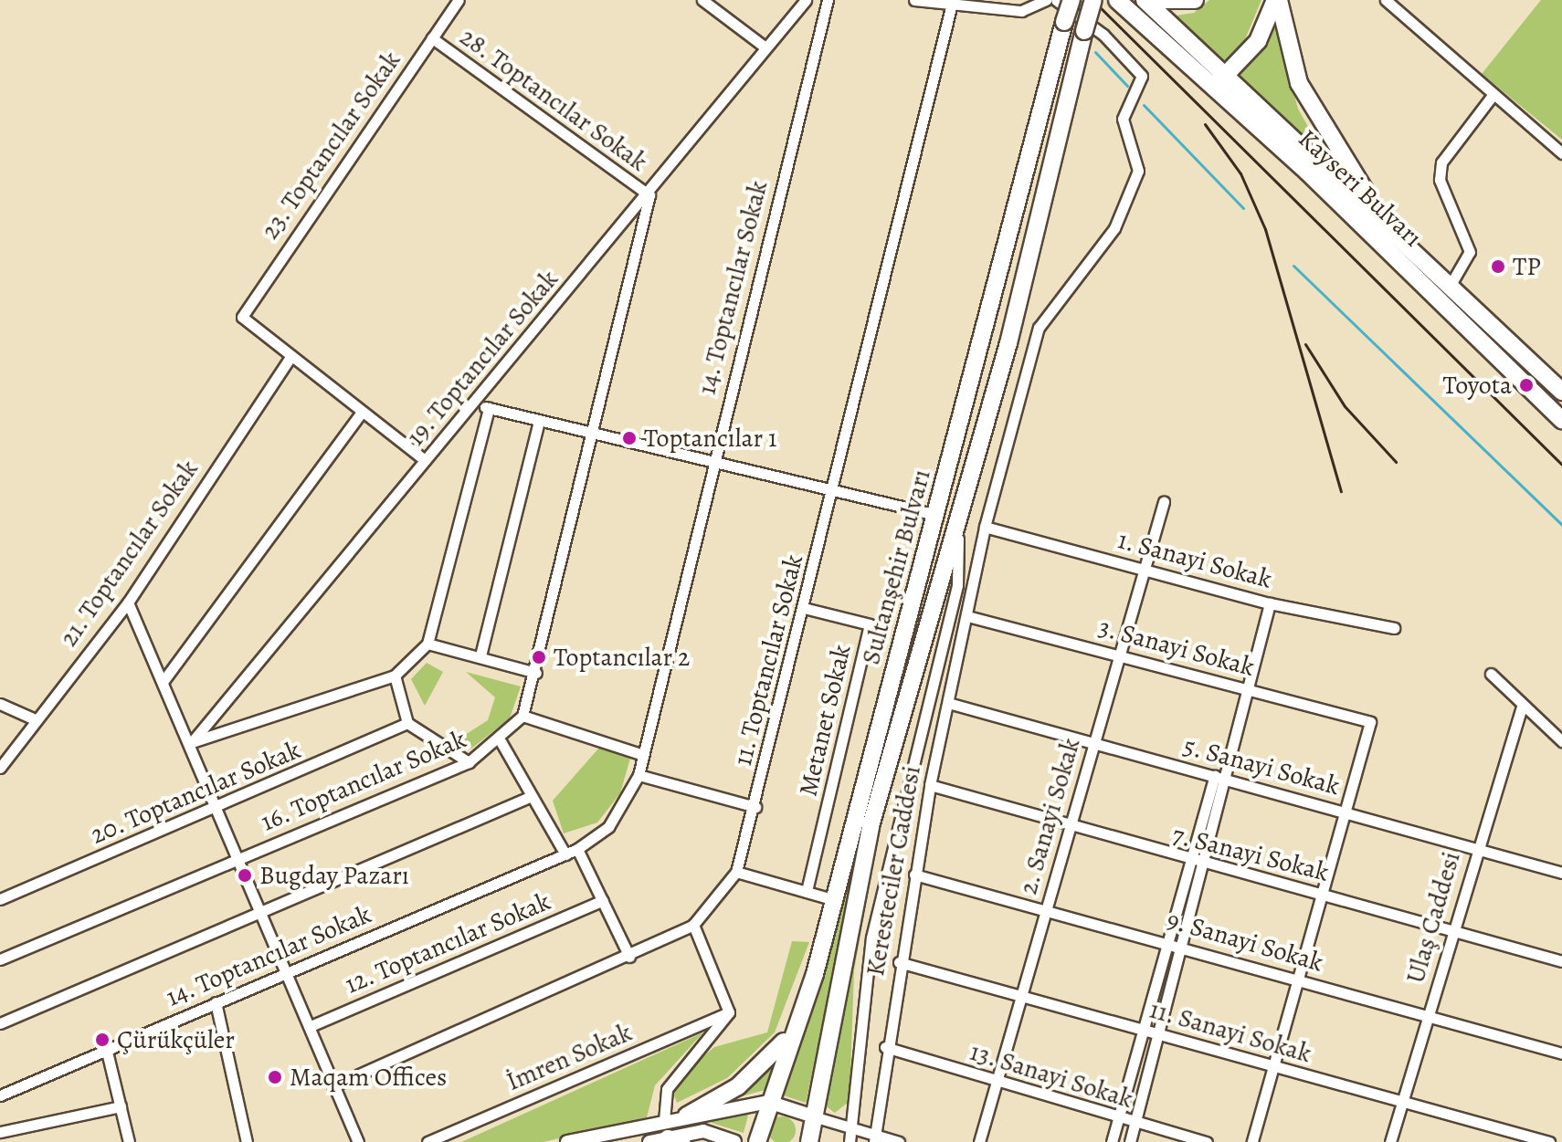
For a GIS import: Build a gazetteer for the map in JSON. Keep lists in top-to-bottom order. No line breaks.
{"streets":{"highway":["Kayseri Bulvarı","Sultanşehir Bulvarı"],"street":["28. Toptancılar Sokak","23. Toptancılar Sokak","14. Toptancılar Sokak","19. Toptancılar Sokak","21. Toptancılar Sokak","1. Sanayi Sokak","3. Sanayi Sokak","11. Toptancılar Sokak","Metanet Sokak","5. Sanayi Sokak","16. Toptancılar Sokak","20. Toptancılar Sokak","2. Sanayi Sokak","7. Sanayi Sokak","Keresteciler Caddesi","Ulaş Caddesi","9. Sanayi Sokak","12. Toptancılar Sokak","11. Sanayi Sokak","İmren Sokak","13. Sanayi Sokak"]},"crossings":[["28. Toptancılar Sokak","23. Toptancılar Sokak"],["28. Toptancılar Sokak","19. Toptancılar Sokak"],["28. Toptancılar Sokak","16. Toptancılar Sokak"],["23. Toptancılar Sokak","21. Toptancılar Sokak"],["19. Toptancılar Sokak","16. Toptancılar Sokak"],["1. Sanayi Sokak","2. Sanayi Sokak"],["1. Sanayi Sokak","Keresteciler Caddesi"],["3. Sanayi Sokak","5. Sanayi Sokak"],["3. Sanayi Sokak","2. Sanayi Sokak"],["3. Sanayi Sokak","Keresteciler Caddesi"],["11. Toptancılar Sokak","Metanet Sokak"],["5. Sanayi Sokak","2. Sanayi Sokak"],["5. Sanayi Sokak","Keresteciler Caddesi"],["5. Sanayi Sokak","Ulaş Caddesi"],["16. Toptancılar Sokak","20. Toptancılar Sokak"],["2. Sanayi Sokak","7. Sanayi Sokak"],["2. Sanayi Sokak","9. Sanayi Sokak"],["2. Sanayi Sokak","11. Sanayi Sokak"],["2. Sanayi Sokak","13. Sanayi Sokak"],["7. Sanayi Sokak","Keresteciler Caddesi"],["7. Sanayi Sokak","Ulaş Caddesi"],["Keresteciler Caddesi","9. Sanayi Sokak"],["Keresteciler Caddesi","11. Sanayi Sokak"],["Keresteciler Caddesi","13. Sanayi Sokak"],["Ulaş Caddesi","9. Sanayi Sokak"],["Ulaş Caddesi","11. Sanayi Sokak"]],"places":["TP","Toyota","Toptancılar 1","Toptancılar 2","Bugday Pazarı","Çürükçüler","Maqam Offices"]}
